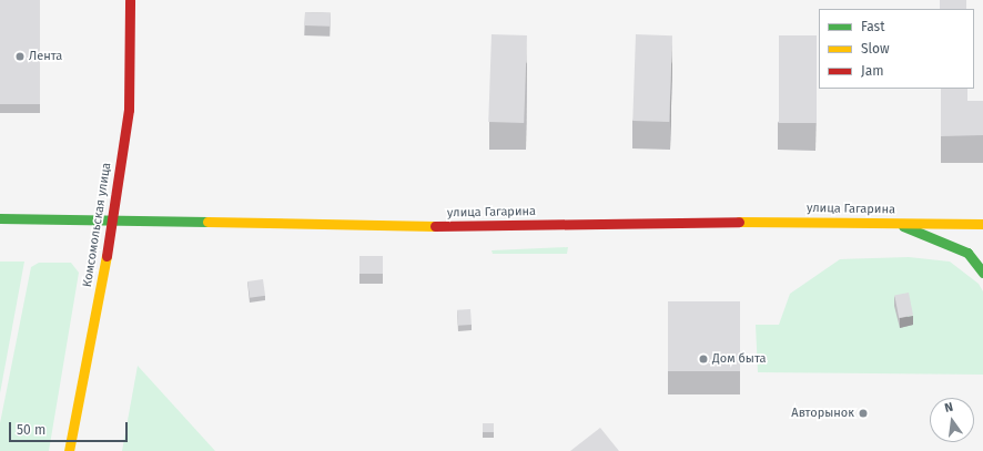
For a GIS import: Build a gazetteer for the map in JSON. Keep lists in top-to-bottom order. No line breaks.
{"streets":{"main road":["улица Гагарина","Комсомольская улица"]},"crossings":[["улица Гагарина","Комсомольская улица"]],"places":["Лента","Дом быта","Авторынок"],"legend":["Fast","Slow","Jam"],"scale_bar":"50 m","north":"top"}
